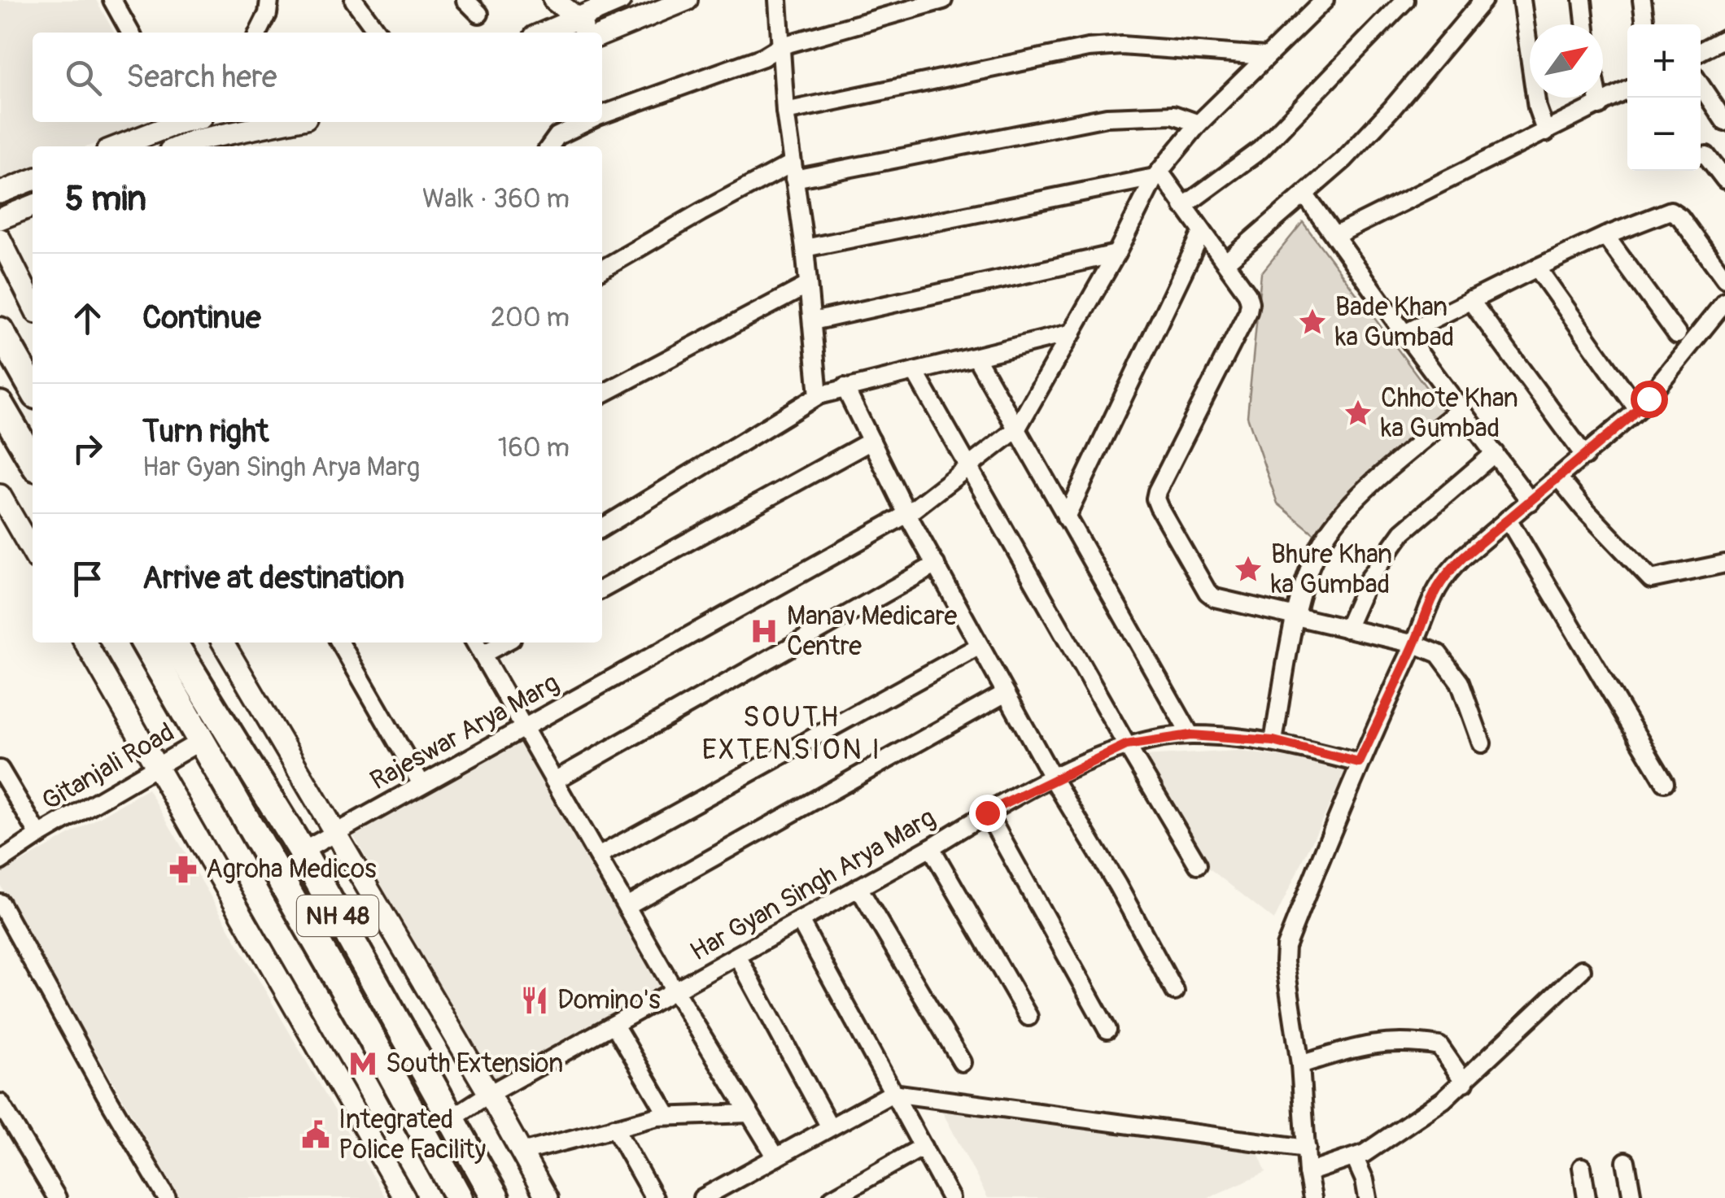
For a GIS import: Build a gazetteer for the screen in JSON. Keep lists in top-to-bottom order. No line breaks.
{"streets":{"main road":["NH 48"],"street":["Rajeswar Arya Marg","Gitanjali Road","Har Gyan Singh Arya Marg"]},"crossings":[["Rajeswar Arya Marg","NH 48"],["Gitanjali Road","NH 48"],["Har Gyan Singh Arya Marg","NH 48"]],"districts":["SOUTH EXTENSION I"],"places":{"place":["Bade Khan ka Gumbad","Chhote Khan ka Gumbad","Bhure Khan ka Gumbad"],"hospital":["Manav Medicare Centre"],"pharmacy":["Agroha Medicos"],"restaurant":["Domino's"],"metro station":["South Extension"],"public building":["Integrated Police Facility"]},"north":"top right","page":{"map_buttons":["+","−"],"search":"Search here","heading":["5 min","Walk · 360 m"],"list":[["Continue","200 m"],["Turn right","Har Gyan Singh Arya Marg","160 m"],"Arrive at destination"]}}
